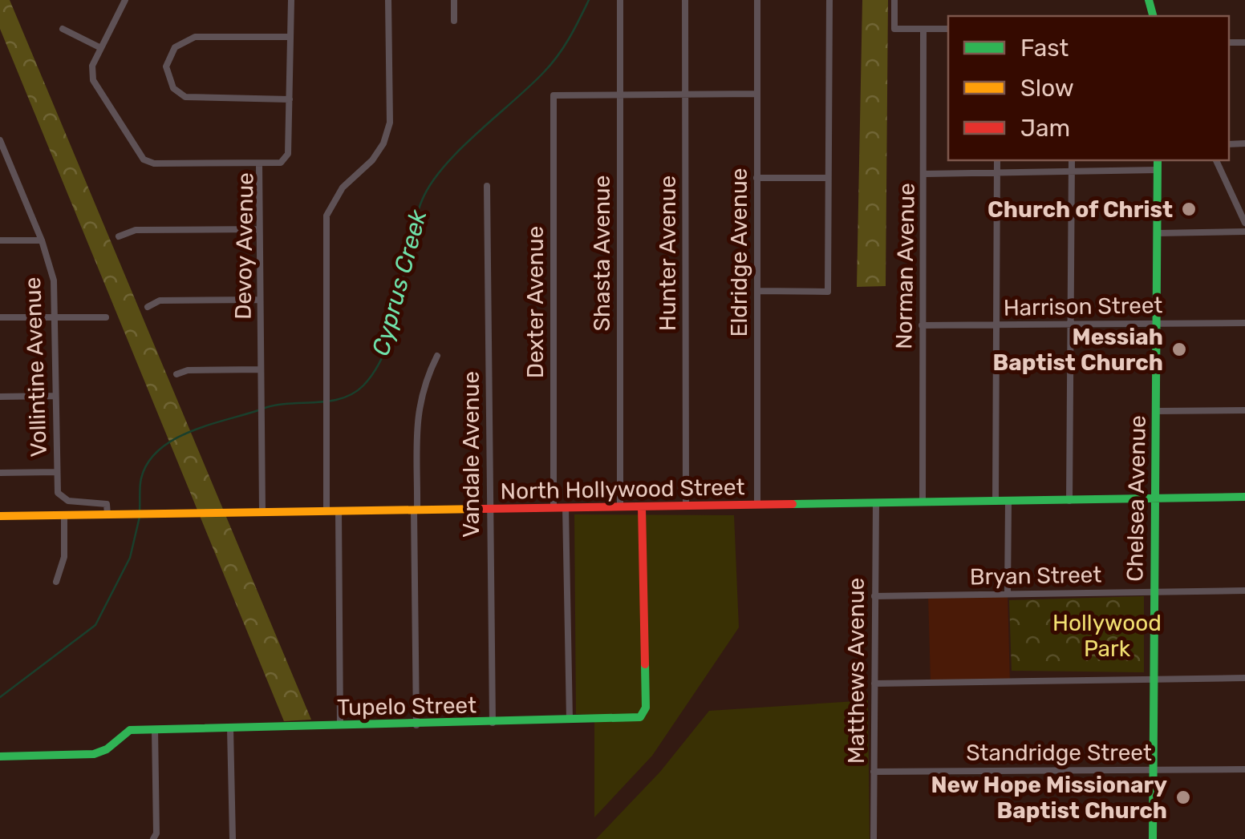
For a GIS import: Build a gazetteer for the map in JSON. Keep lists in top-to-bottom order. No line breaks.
{"streets":{"main road":["North Hollywood Street","Chelsea Avenue","Tupelo Street"],"street":["Devoy Avenue","Eldridge Avenue","Shasta Avenue","Hunter Avenue","Norman Avenue","Dexter Avenue","Harrison Street","Vollintine Avenue","Vandale Avenue","Bryan Street","Matthews Avenue","Standridge Street"]},"crossings":[["Devoy Avenue","North Hollywood Street"],["Eldridge Avenue","North Hollywood Street"],["Shasta Avenue","Dexter Avenue"],["Shasta Avenue","North Hollywood Street"],["Hunter Avenue","North Hollywood Street"],["Norman Avenue","Harrison Street"],["Norman Avenue","North Hollywood Street"],["Dexter Avenue","North Hollywood Street"],["Harrison Street","Chelsea Avenue"],["Vollintine Avenue","North Hollywood Street"],["Vandale Avenue","North Hollywood Street"],["Vandale Avenue","Tupelo Street"],["North Hollywood Street","Chelsea Avenue"],["North Hollywood Street","Matthews Avenue"],["North Hollywood Street","Tupelo Street"],["Chelsea Avenue","Bryan Street"],["Chelsea Avenue","Standridge Street"],["Bryan Street","Matthews Avenue"],["Matthews Avenue","Standridge Street"]],"water":["Cyprus Creek"],"parks":["Hollywood Park"],"places":["Church of Christ","Messiah Baptist Church","New Hope Missionary Baptist Church"],"legend":["Fast","Slow","Jam"]}
